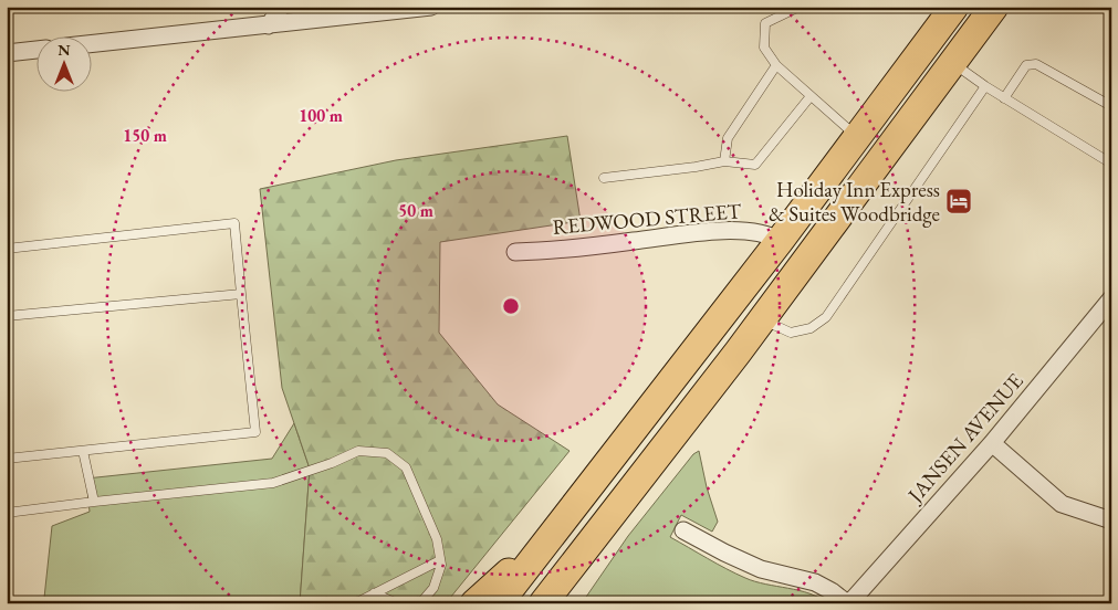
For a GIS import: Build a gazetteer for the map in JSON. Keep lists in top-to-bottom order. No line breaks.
{"streets":{"street":["REDWOOD STREET","JANSEN AVENUE"]},"places":{"hotel":["Holiday Inn Express & Suites Woodbridge"]},"north":"top","rings":["100 m","150 m","50 m"]}
